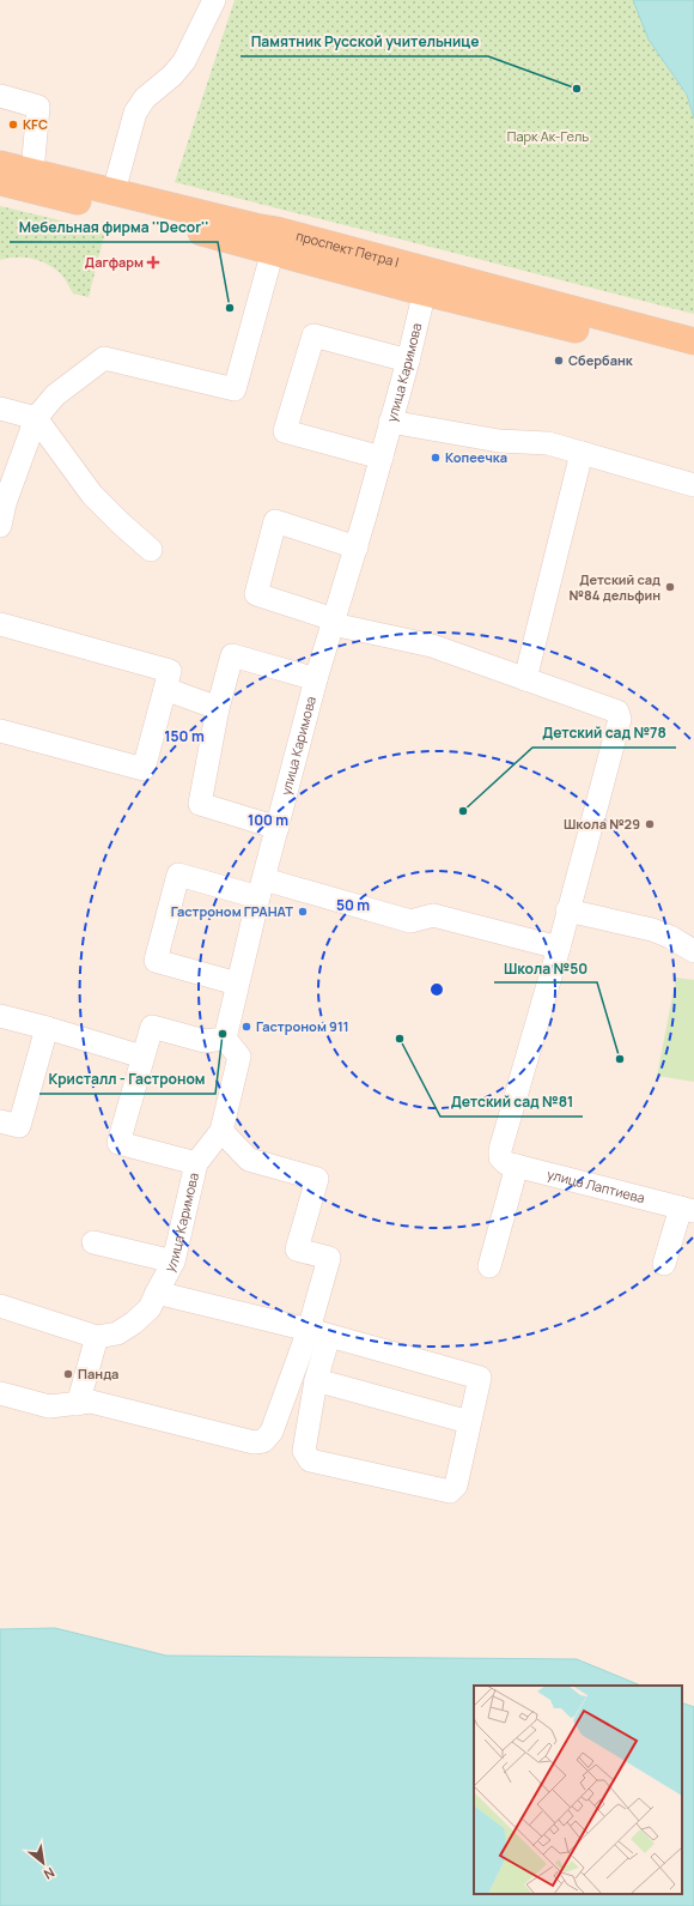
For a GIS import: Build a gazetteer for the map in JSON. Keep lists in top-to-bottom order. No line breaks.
{"streets":{"main road":["проспект Петра I"],"street":["улица Каримова","улица Лаптиева"]},"crossings":[["проспект Петра I","улица Каримова"]],"parks":["Парк Ак-Гель"],"places":{"other":["Памятник Русской учительнице","KFC","Мебельная фирма ''Decor''","Сбербанк","Копеечка","Детский сад №84 дельфин","Детский сад №78","Школа №29","Гастроном ГРАНАТ","Гастроном 911","Кристалл - Гастроном","Детский сад №81","Школа №50","Панда"],"health":["Дагфарм"]},"north":"bottom right","rings":["150 m","100 m","50 m"]}
